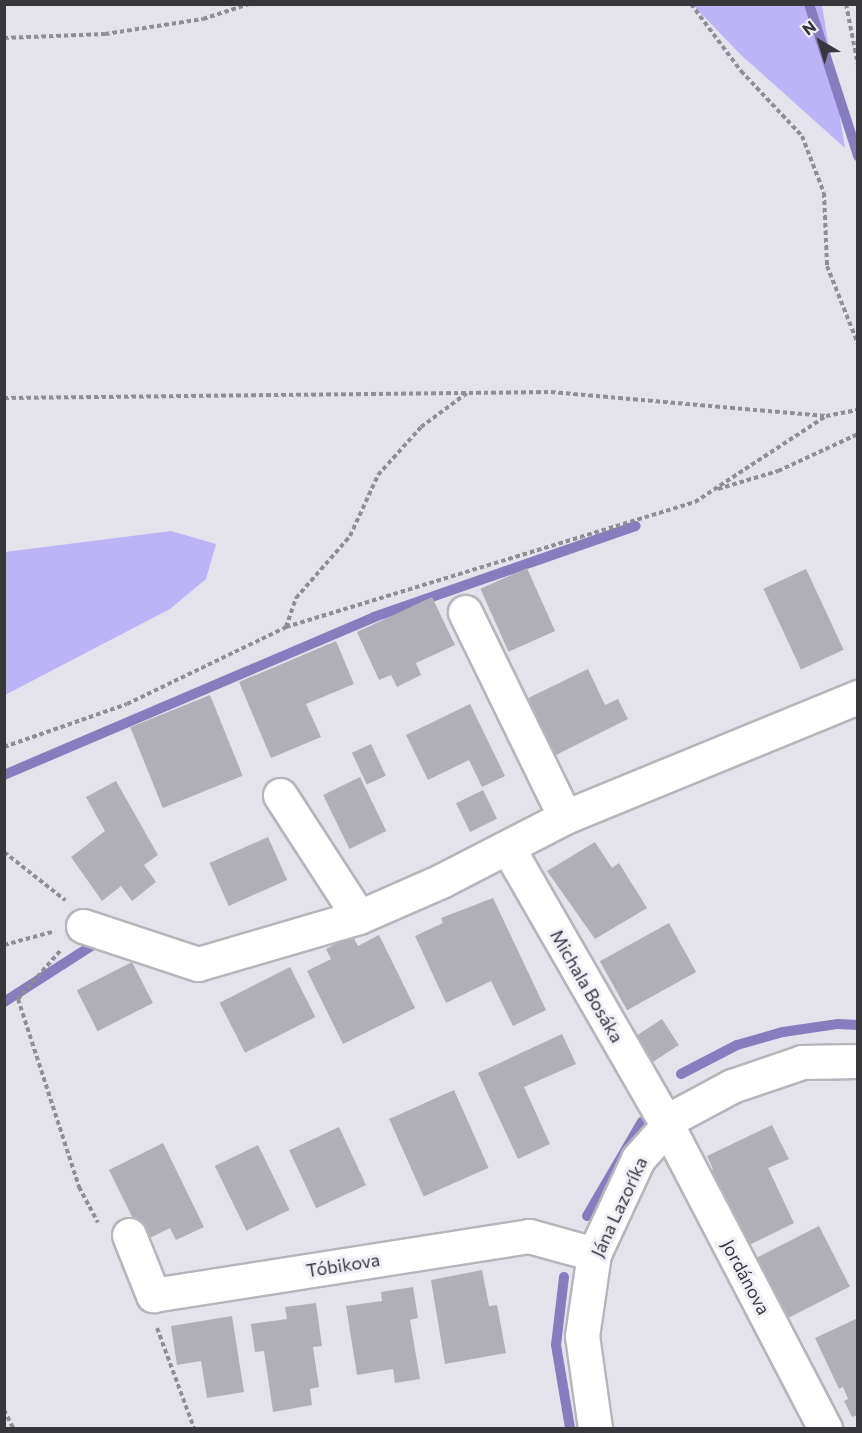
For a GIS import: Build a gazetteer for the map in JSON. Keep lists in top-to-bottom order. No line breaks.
{"streets":{"street":["Michala Bosáka","Jána Lazoríka","Tóbikova","Jordánova"]},"crossings":[["Michala Bosáka","Jána Lazoríka"],["Michala Bosáka","Jordánova"],["Jána Lazoríka","Tóbikova"],["Jána Lazoríka","Jordánova"]],"north":"top left"}
